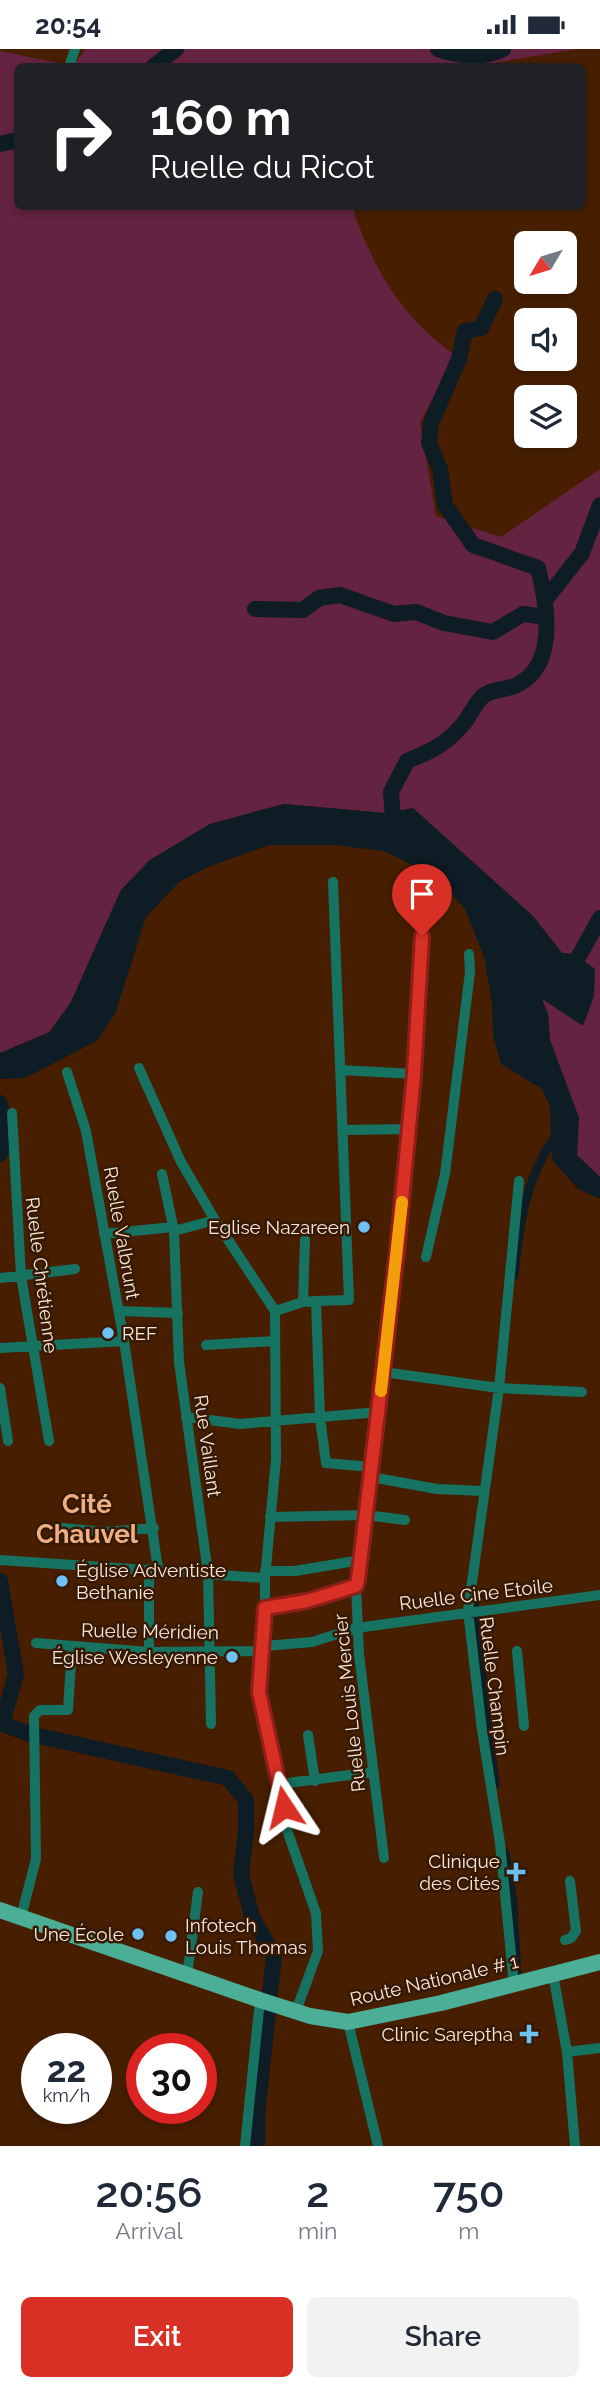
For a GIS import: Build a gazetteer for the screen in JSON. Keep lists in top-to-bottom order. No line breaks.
{"streets":{"main road":["Route Nationale # 1"],"street":["Ruelle Valbrunt","Ruelle Chrétienne","Rue Vaillant","Ruelle Cine Etoile","Ruelle Méridien","Ruelle Champin","Ruelle Louis Mercier"]},"crossings":[["Ruelle Valbrunt","Ruelle Méridien"],["Rue Vaillant","Ruelle Méridien"],["Ruelle Cine Etoile","Ruelle Méridien"],["Ruelle Cine Etoile","Ruelle Champin"],["Ruelle Cine Etoile","Ruelle Louis Mercier"],["Ruelle Méridien","Ruelle Louis Mercier"],["Ruelle Champin","Route Nationale # 1"]],"districts":["Cité Chauvel"],"places":{"other":["Eglise Nazareen","REF","Église Adventiste Bethanie","Église Wesleyenne","Une École","Infotech Louis Thomas"],"health":["Clinique des Cités","Clinic Sareptha"]},"north":"bottom left","page":{"status":"20:54","turn":["160 m","Ruelle du Ricot"],"speed":"22 km/h","limit":"30","eta":["20:56","Arrival","2","min","750","m"],"buttons":["Exit","Share"]}}
